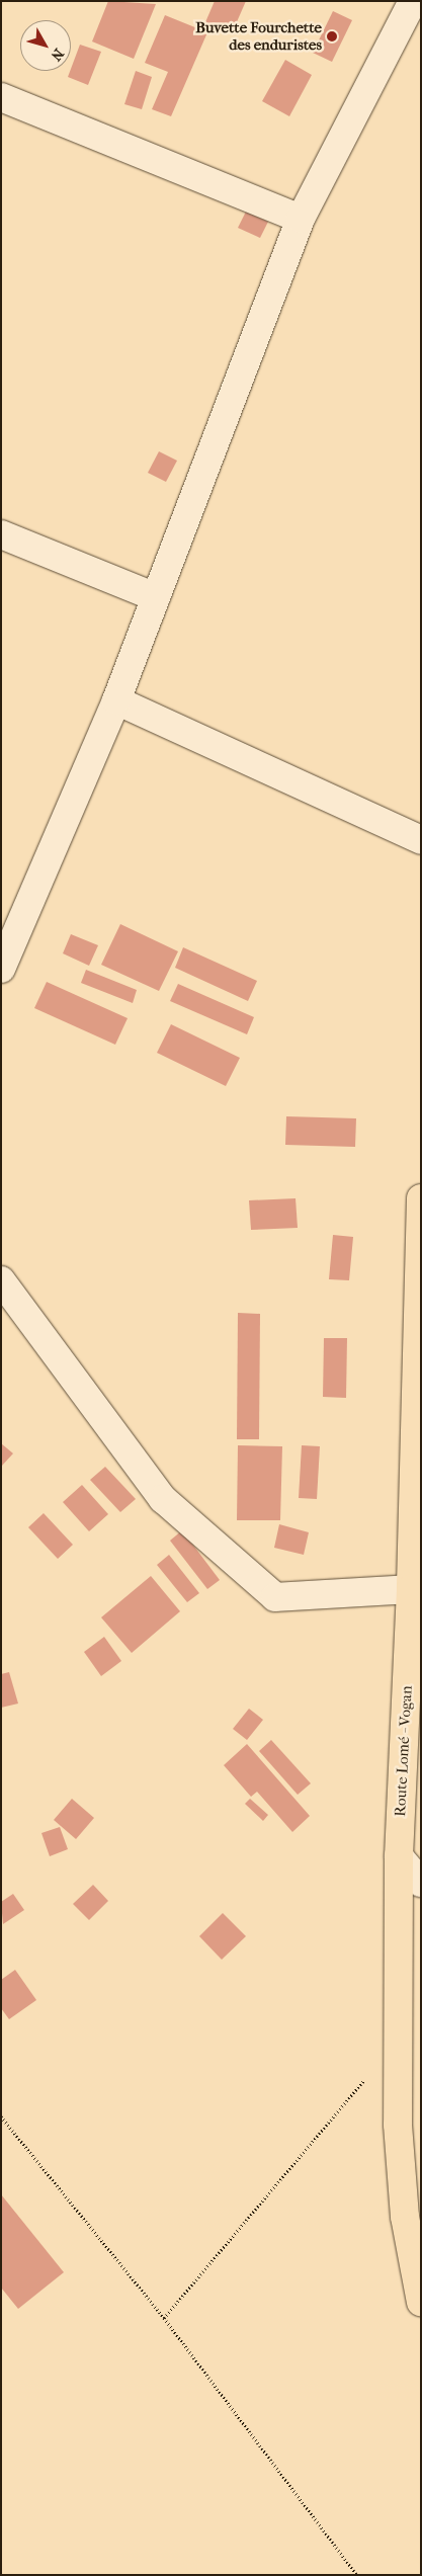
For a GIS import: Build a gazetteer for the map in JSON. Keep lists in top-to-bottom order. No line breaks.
{"streets":{"main road":["Route Lomé - Vogan"]},"places":["Buvette Fourchette des enduristes"],"north":"bottom right"}
